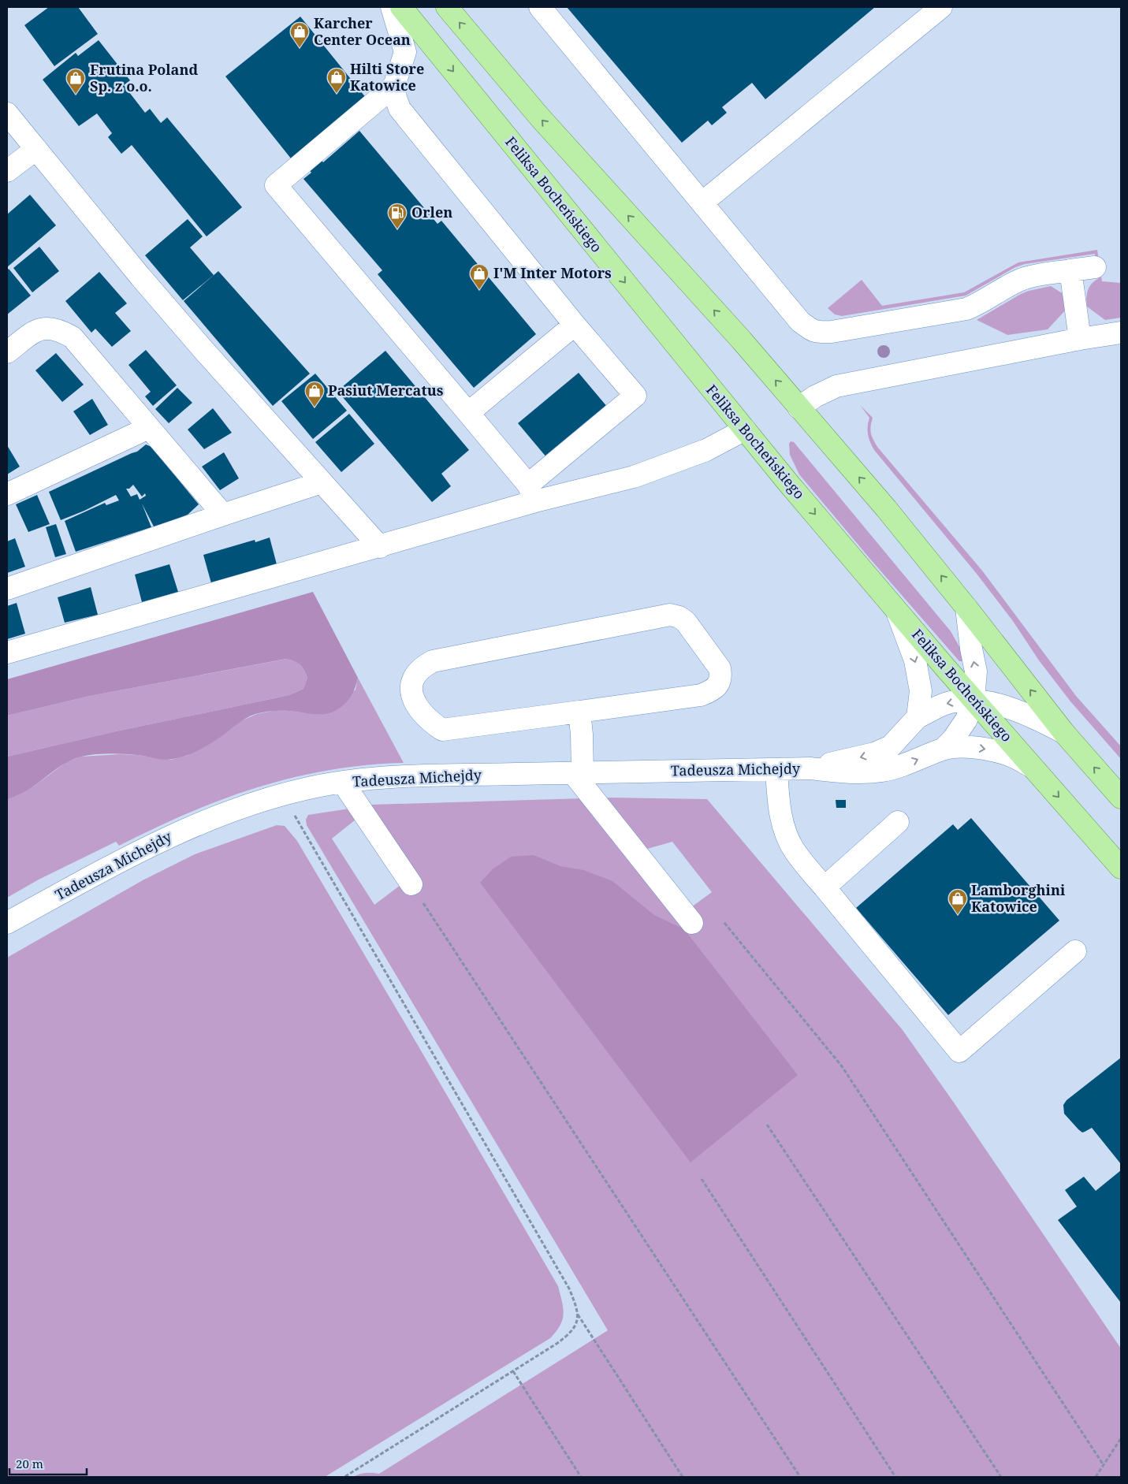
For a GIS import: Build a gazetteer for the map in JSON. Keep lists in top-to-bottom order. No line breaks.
{"streets":{"main road":["Feliksa Bocheńskiego"],"street":["Tadeusza Michejdy"]},"crossings":[["Feliksa Bocheńskiego","Tadeusza Michejdy"]],"places":{"shop":["Karcher Center Ocean","Hilti Store Katowice","Frutina Poland Sp. z o.o.","I'M Inter Motors","Pasiut Mercatus","Lamborghini Katowice"],"fuel station":["Orlen"]},"scale_bar":"20 m"}
